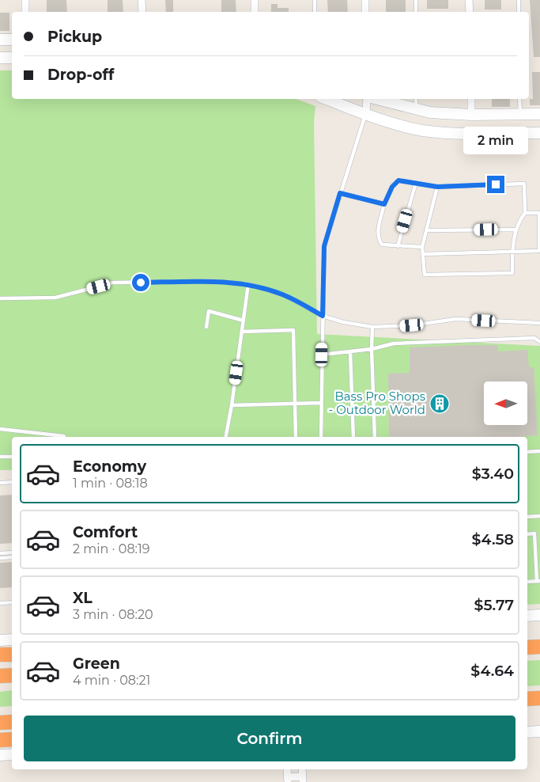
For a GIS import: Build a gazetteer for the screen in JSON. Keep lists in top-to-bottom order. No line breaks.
{"places":{"building":["Bass Pro Shops - Outdoor World"]},"north":"left","page":{"banner":["Pickup","Drop-off"],"bubble":"2 min","list":[{"name":"Economy","note":"1 min · 08:18","value":"$3.40"},{"name":"Comfort","note":"2 min · 08:19","value":"$4.58"},{"name":"XL","note":"3 min · 08:20","value":"$5.77"},{"name":"Green","note":"4 min · 08:21","value":"$4.64"}],"buttons":"Confirm"}}
